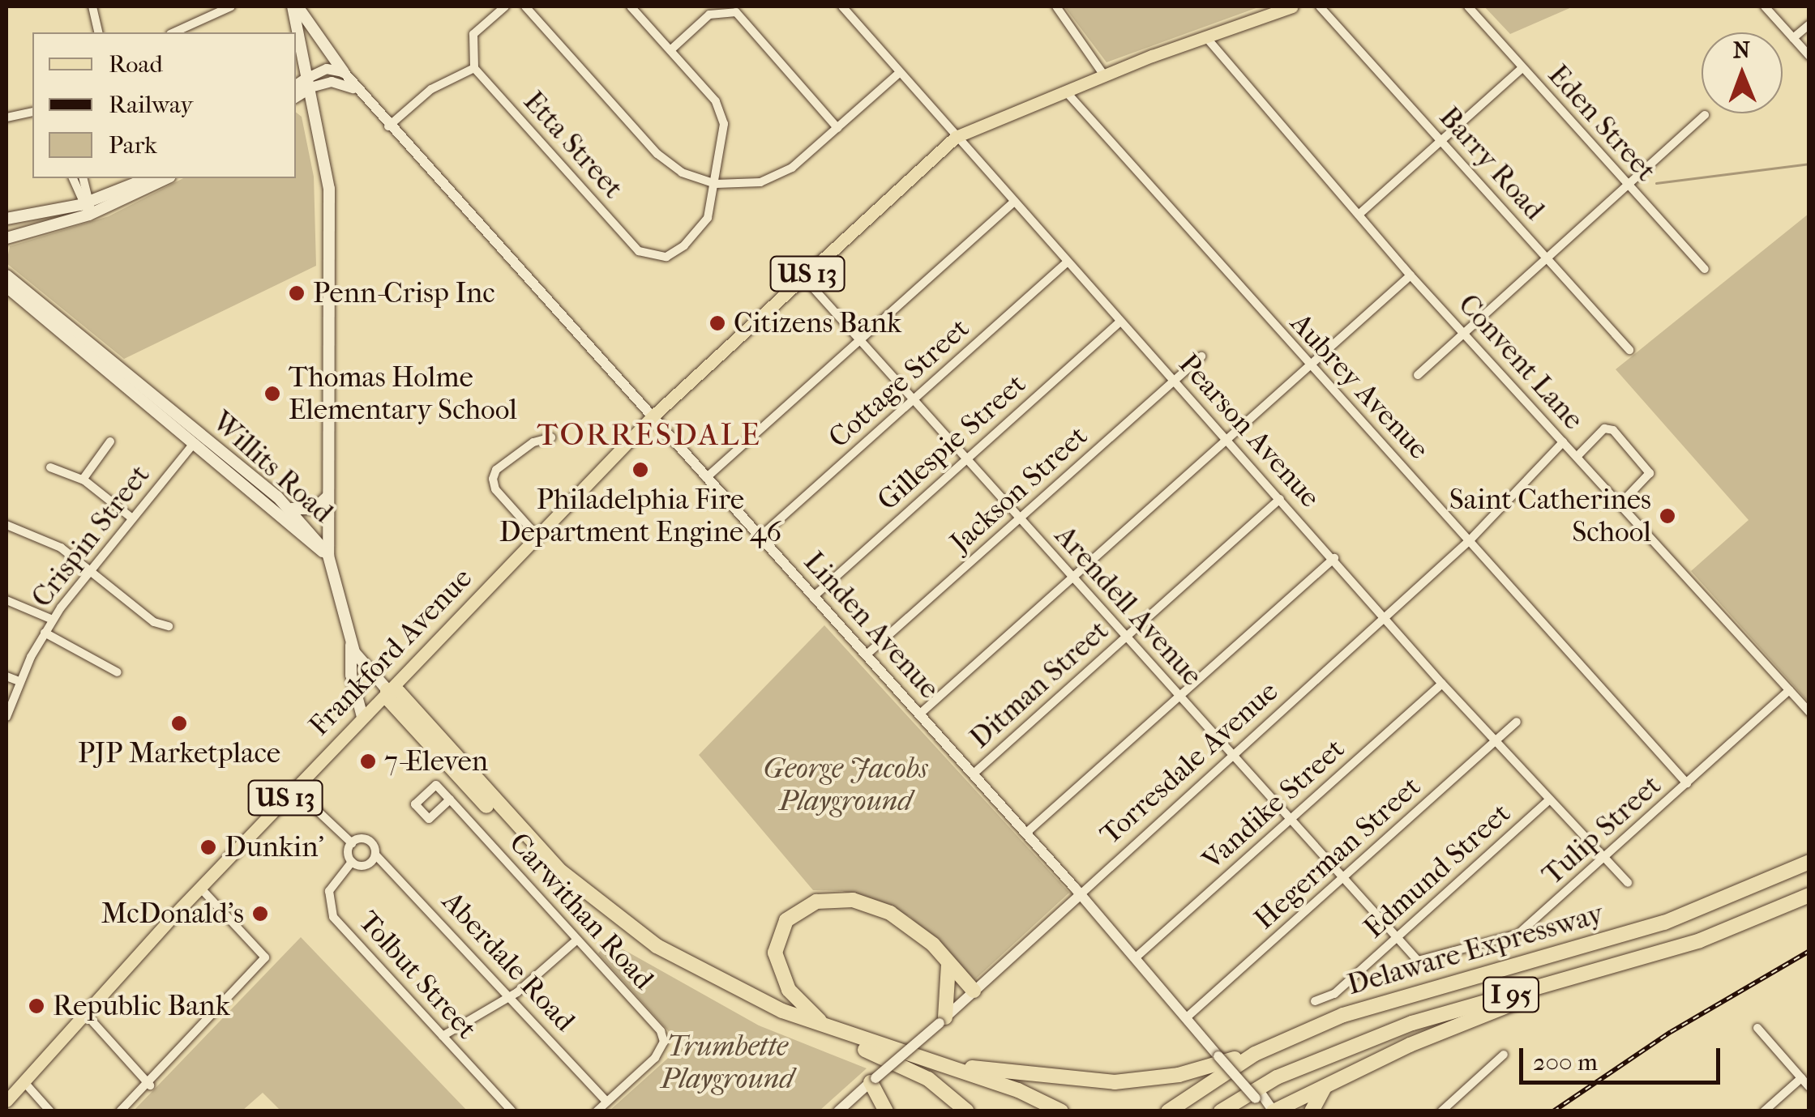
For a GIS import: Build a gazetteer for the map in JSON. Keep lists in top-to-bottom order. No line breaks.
{"streets":{"highway":["Delaware Expressway","I 95"],"main road":["US 13","Willits Road","Frankford Avenue"],"street":["Eden Street","Etta Street","Barry Road","Convent Lane","Cottage Street","Aubrey Avenue","Pearson Avenue","Gillespie Street","Jackson Street","Crispin Street","Arendell Avenue","Linden Avenue","Ditman Street","Torresdale Avenue","Vandike Street","Tulip Street","Hegerman Street","Edmund Street","Carwithan Road","Aberdale Road","Tolbut Street"]},"crossings":[["Convent Lane","Frankford Avenue"],["Convent Lane","Torresdale Avenue"],["Convent Lane","Tulip Street"],["Cottage Street","Pearson Avenue"],["Cottage Street","Arendell Avenue"],["Cottage Street","Linden Avenue"],["Aubrey Avenue","Frankford Avenue"],["Aubrey Avenue","Torresdale Avenue"],["Aubrey Avenue","Tulip Street"],["Pearson Avenue","Gillespie Street"],["Pearson Avenue","Jackson Street"],["Pearson Avenue","Frankford Avenue"],["Pearson Avenue","Ditman Street"],["Pearson Avenue","Torresdale Avenue"],["Pearson Avenue","Vandike Street"],["Pearson Avenue","Tulip Street"],["Pearson Avenue","Hegerman Street"],["Pearson Avenue","Edmund Street"],["Gillespie Street","Arendell Avenue"],["Gillespie Street","Linden Avenue"],["Willits Road","Crispin Street"],["Jackson Street","Arendell Avenue"],["Jackson Street","Linden Avenue"],["Arendell Avenue","Frankford Avenue"],["Arendell Avenue","Ditman Street"],["Arendell Avenue","Torresdale Avenue"],["Arendell Avenue","Vandike Street"],["Arendell Avenue","Tulip Street"],["Arendell Avenue","Hegerman Street"],["Arendell Avenue","Edmund Street"],["Linden Avenue","Frankford Avenue"],["Linden Avenue","Ditman Street"],["Linden Avenue","Torresdale Avenue"],["Linden Avenue","Vandike Street"],["Linden Avenue","Hegerman Street"],["Carwithan Road","Aberdale Road"],["Aberdale Road","Tolbut Street"]],"districts":["TORRESDALE"],"parks":["George Jacobs Playground","Trumbette Playground"],"places":["Penn-Crisp Inc","Citizens Bank","Thomas Holme Elementary School","Philadelphia Fire Department Engine 46","Saint Catherines School","PJP Marketplace","7-Eleven","Dunkin'","McDonald's","Republic Bank"],"legend":["Road","Railway","Park"],"scale_bar":"200 m","north":"top"}
